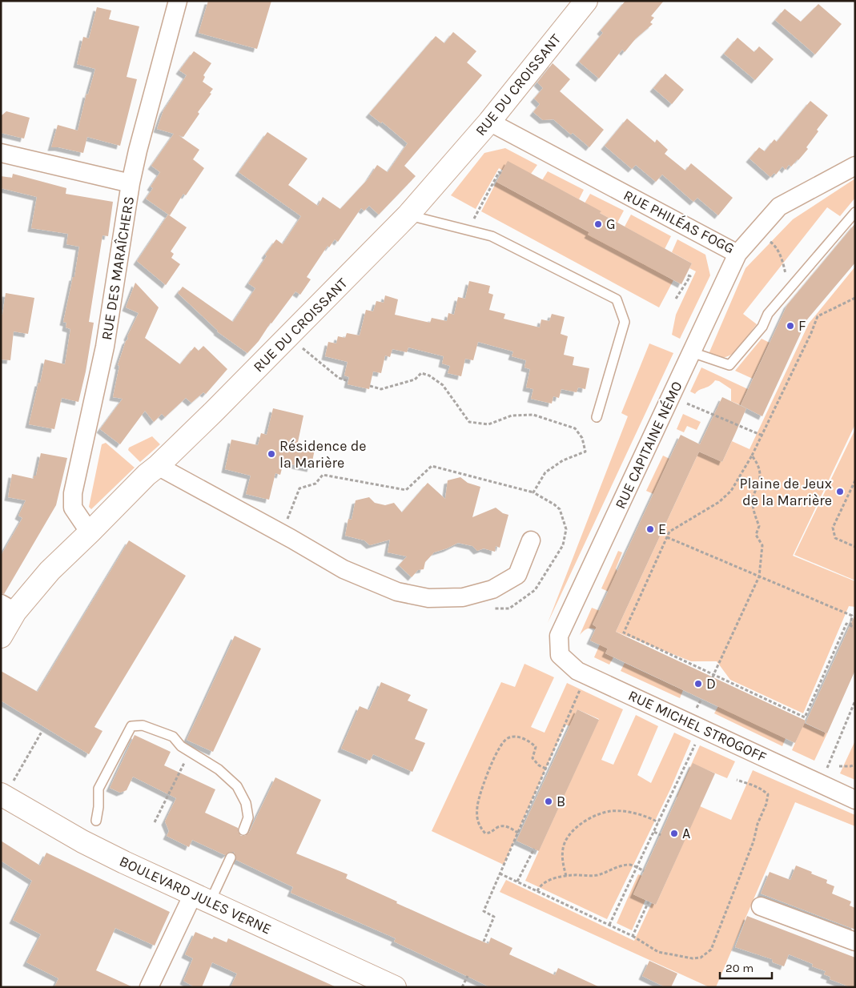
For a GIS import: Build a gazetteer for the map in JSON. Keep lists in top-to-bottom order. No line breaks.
{"streets":{"street":["RUE DU CROISSANT","RUE PHILÉAS FOGG","RUE DES MARAÎCHERS","RUE CAPITAINE NÉMO","RUE MICHEL STROGOFF","BOULEVARD JULES VERNE"]},"crossings":[["RUE DU CROISSANT","RUE PHILÉAS FOGG"],["RUE DU CROISSANT","RUE DES MARAÎCHERS"],["RUE PHILÉAS FOGG","RUE CAPITAINE NÉMO"],["RUE CAPITAINE NÉMO","RUE MICHEL STROGOFF"]],"places":["G","F","Résidence de la Marière","Plaine de Jeux de la Marrière","E","D","B","A"],"scale_bar":"20 m"}
